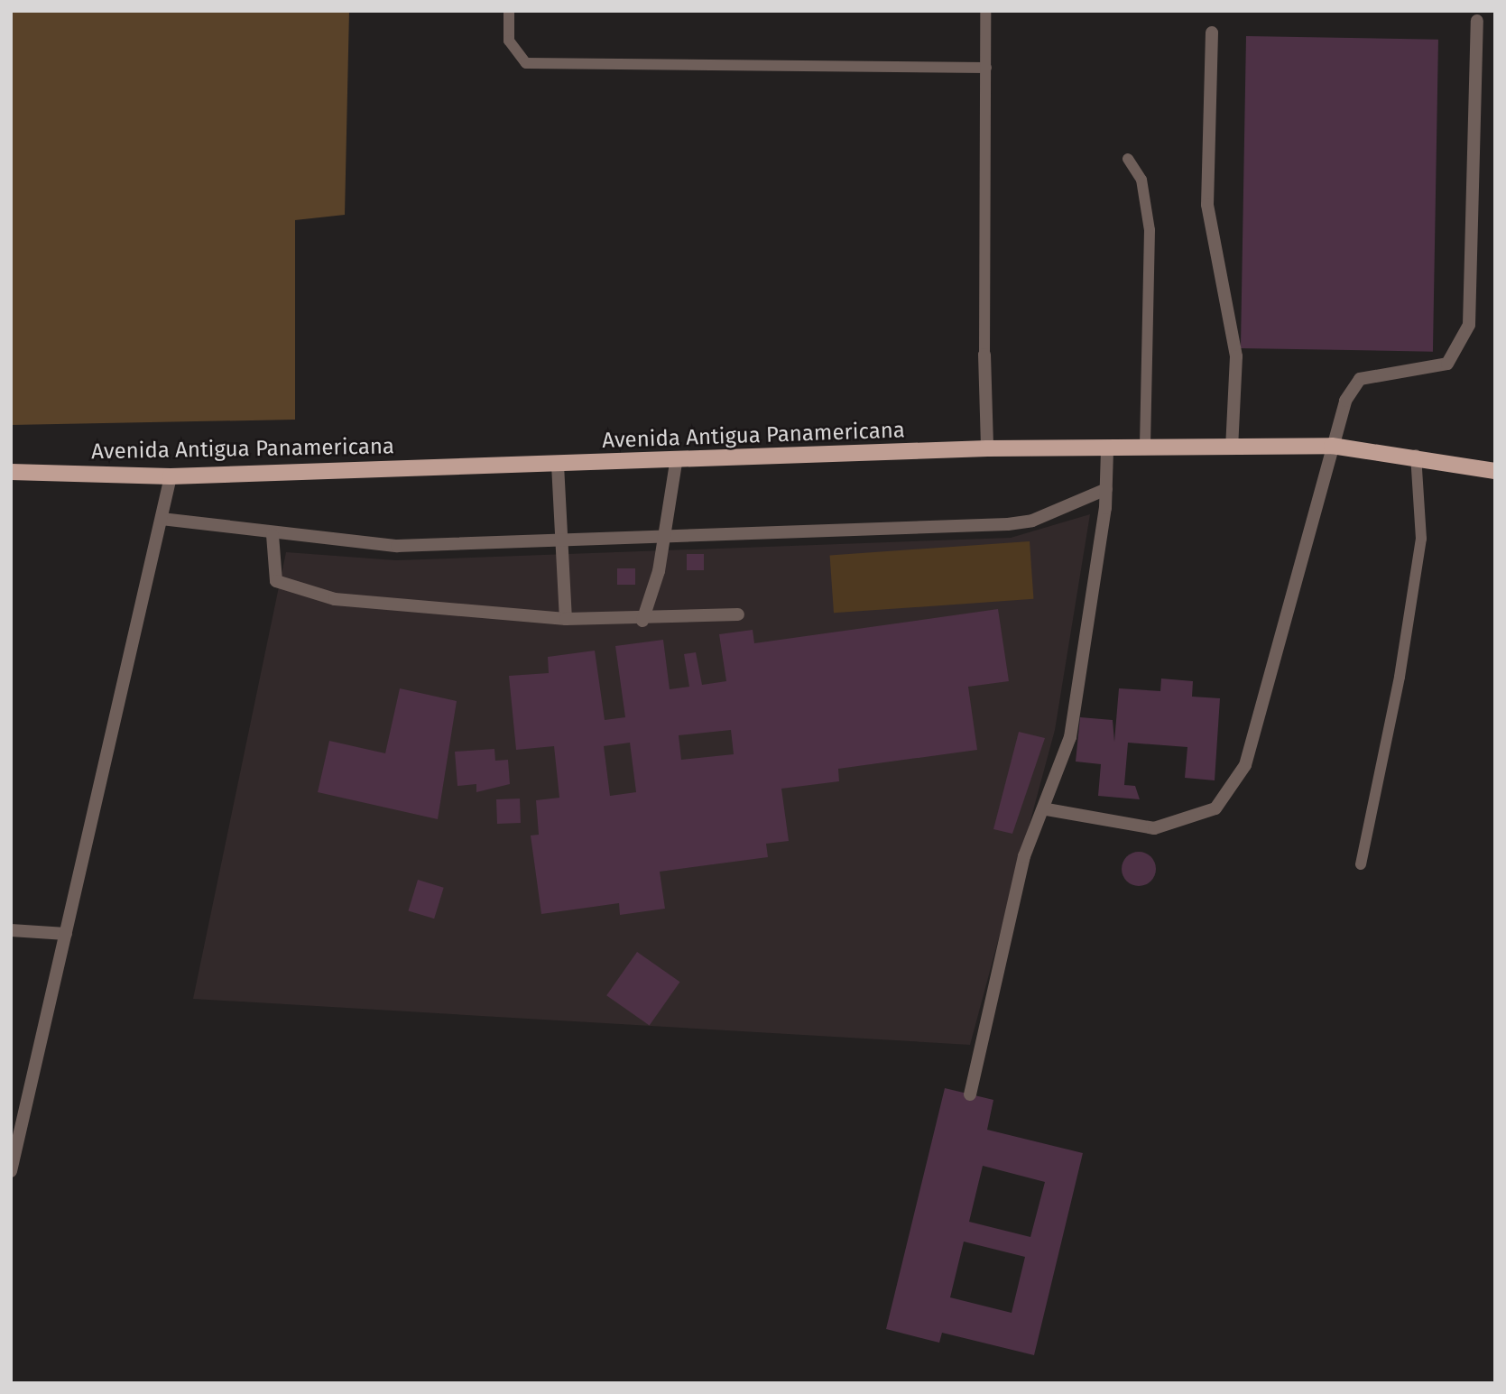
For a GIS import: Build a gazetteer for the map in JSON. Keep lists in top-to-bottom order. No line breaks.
{"streets":{"main road":["Avenida Antigua Panamericana"]}}
